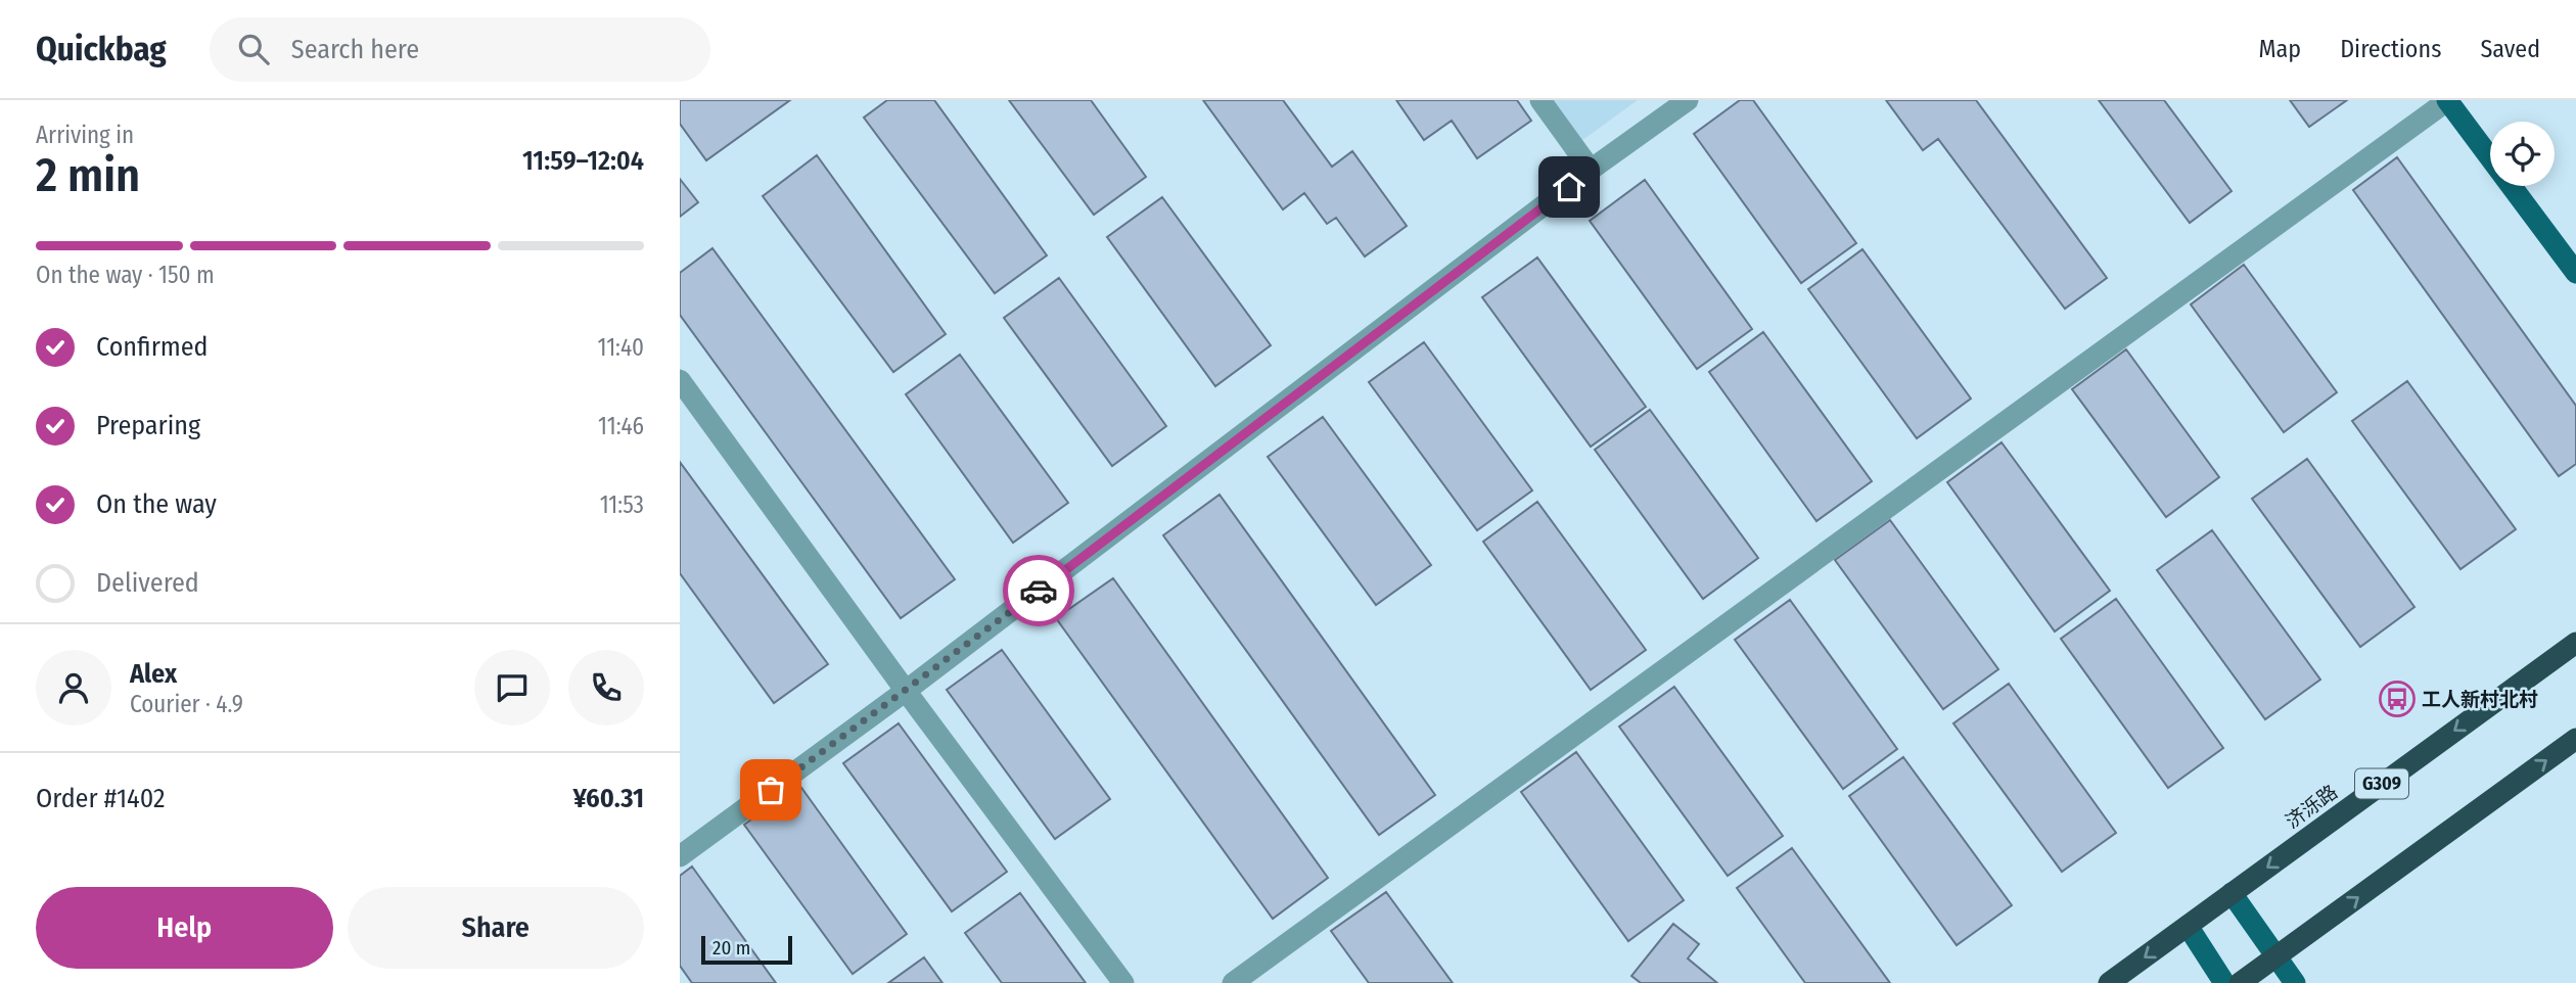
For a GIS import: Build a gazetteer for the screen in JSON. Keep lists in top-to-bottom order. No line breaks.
{"streets":{"highway":["G309","济泺路"]},"places":{"bus stop":["工人新村北村"]},"scale_bar":"20 m","page":{"header":"Quickbag","search":"Search here","nav":["Map","Directions","Saved"],"heading":["2 min","Arriving in","11:59–12:04"],"panel":["Alex","Courier · 4.9","Order #1402","¥60.31"],"bar":"On the way · 150 m","list":[["Confirmed","11:40"],["Preparing","11:46"],["On the way","11:53"],"Delivered"],"buttons":["Help","Share"],"scale":"20 m"}}
